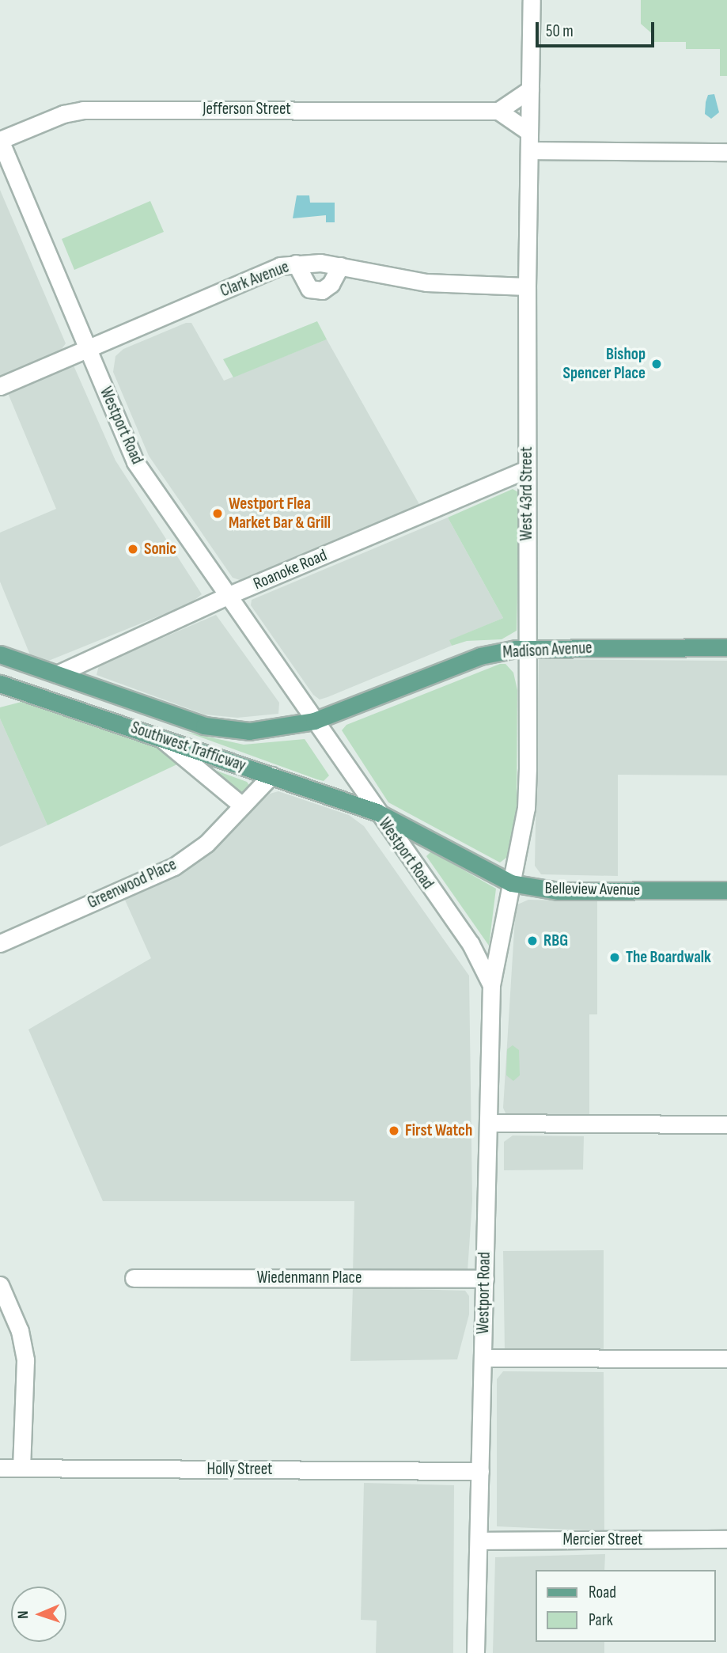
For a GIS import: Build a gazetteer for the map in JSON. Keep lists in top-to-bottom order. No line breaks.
{"streets":{"main road":["Madison Avenue","Southwest Trafficway","Belleview Avenue"],"street":["Jefferson Street","Clark Avenue","Westport Road","West 43rd Street","Roanoke Road","Greenwood Place","Wiedenmann Place","Holly Street","Mercier Street"]},"crossings":[["Jefferson Street","Westport Road"],["Clark Avenue","Westport Road"],["Clark Avenue","West 43rd Street"],["Westport Road","West 43rd Street"],["Westport Road","Roanoke Road"],["Westport Road","Madison Avenue"],["Westport Road","Southwest Trafficway"],["Westport Road","Belleview Avenue"],["Westport Road","Wiedenmann Place"],["Westport Road","Holly Street"],["Westport Road","Mercier Street"],["West 43rd Street","Roanoke Road"],["West 43rd Street","Madison Avenue"],["West 43rd Street","Belleview Avenue"],["Roanoke Road","Southwest Trafficway"],["Madison Avenue","Southwest Trafficway"],["Southwest Trafficway","Greenwood Place"],["Southwest Trafficway","Belleview Avenue"]],"places":["Bishop Spencer Place","Westport Flea Market Bar & Grill","Sonic","RBG","The Boardwalk","First Watch"],"legend":["Road","Park"],"scale_bar":"50 m","north":"left"}
